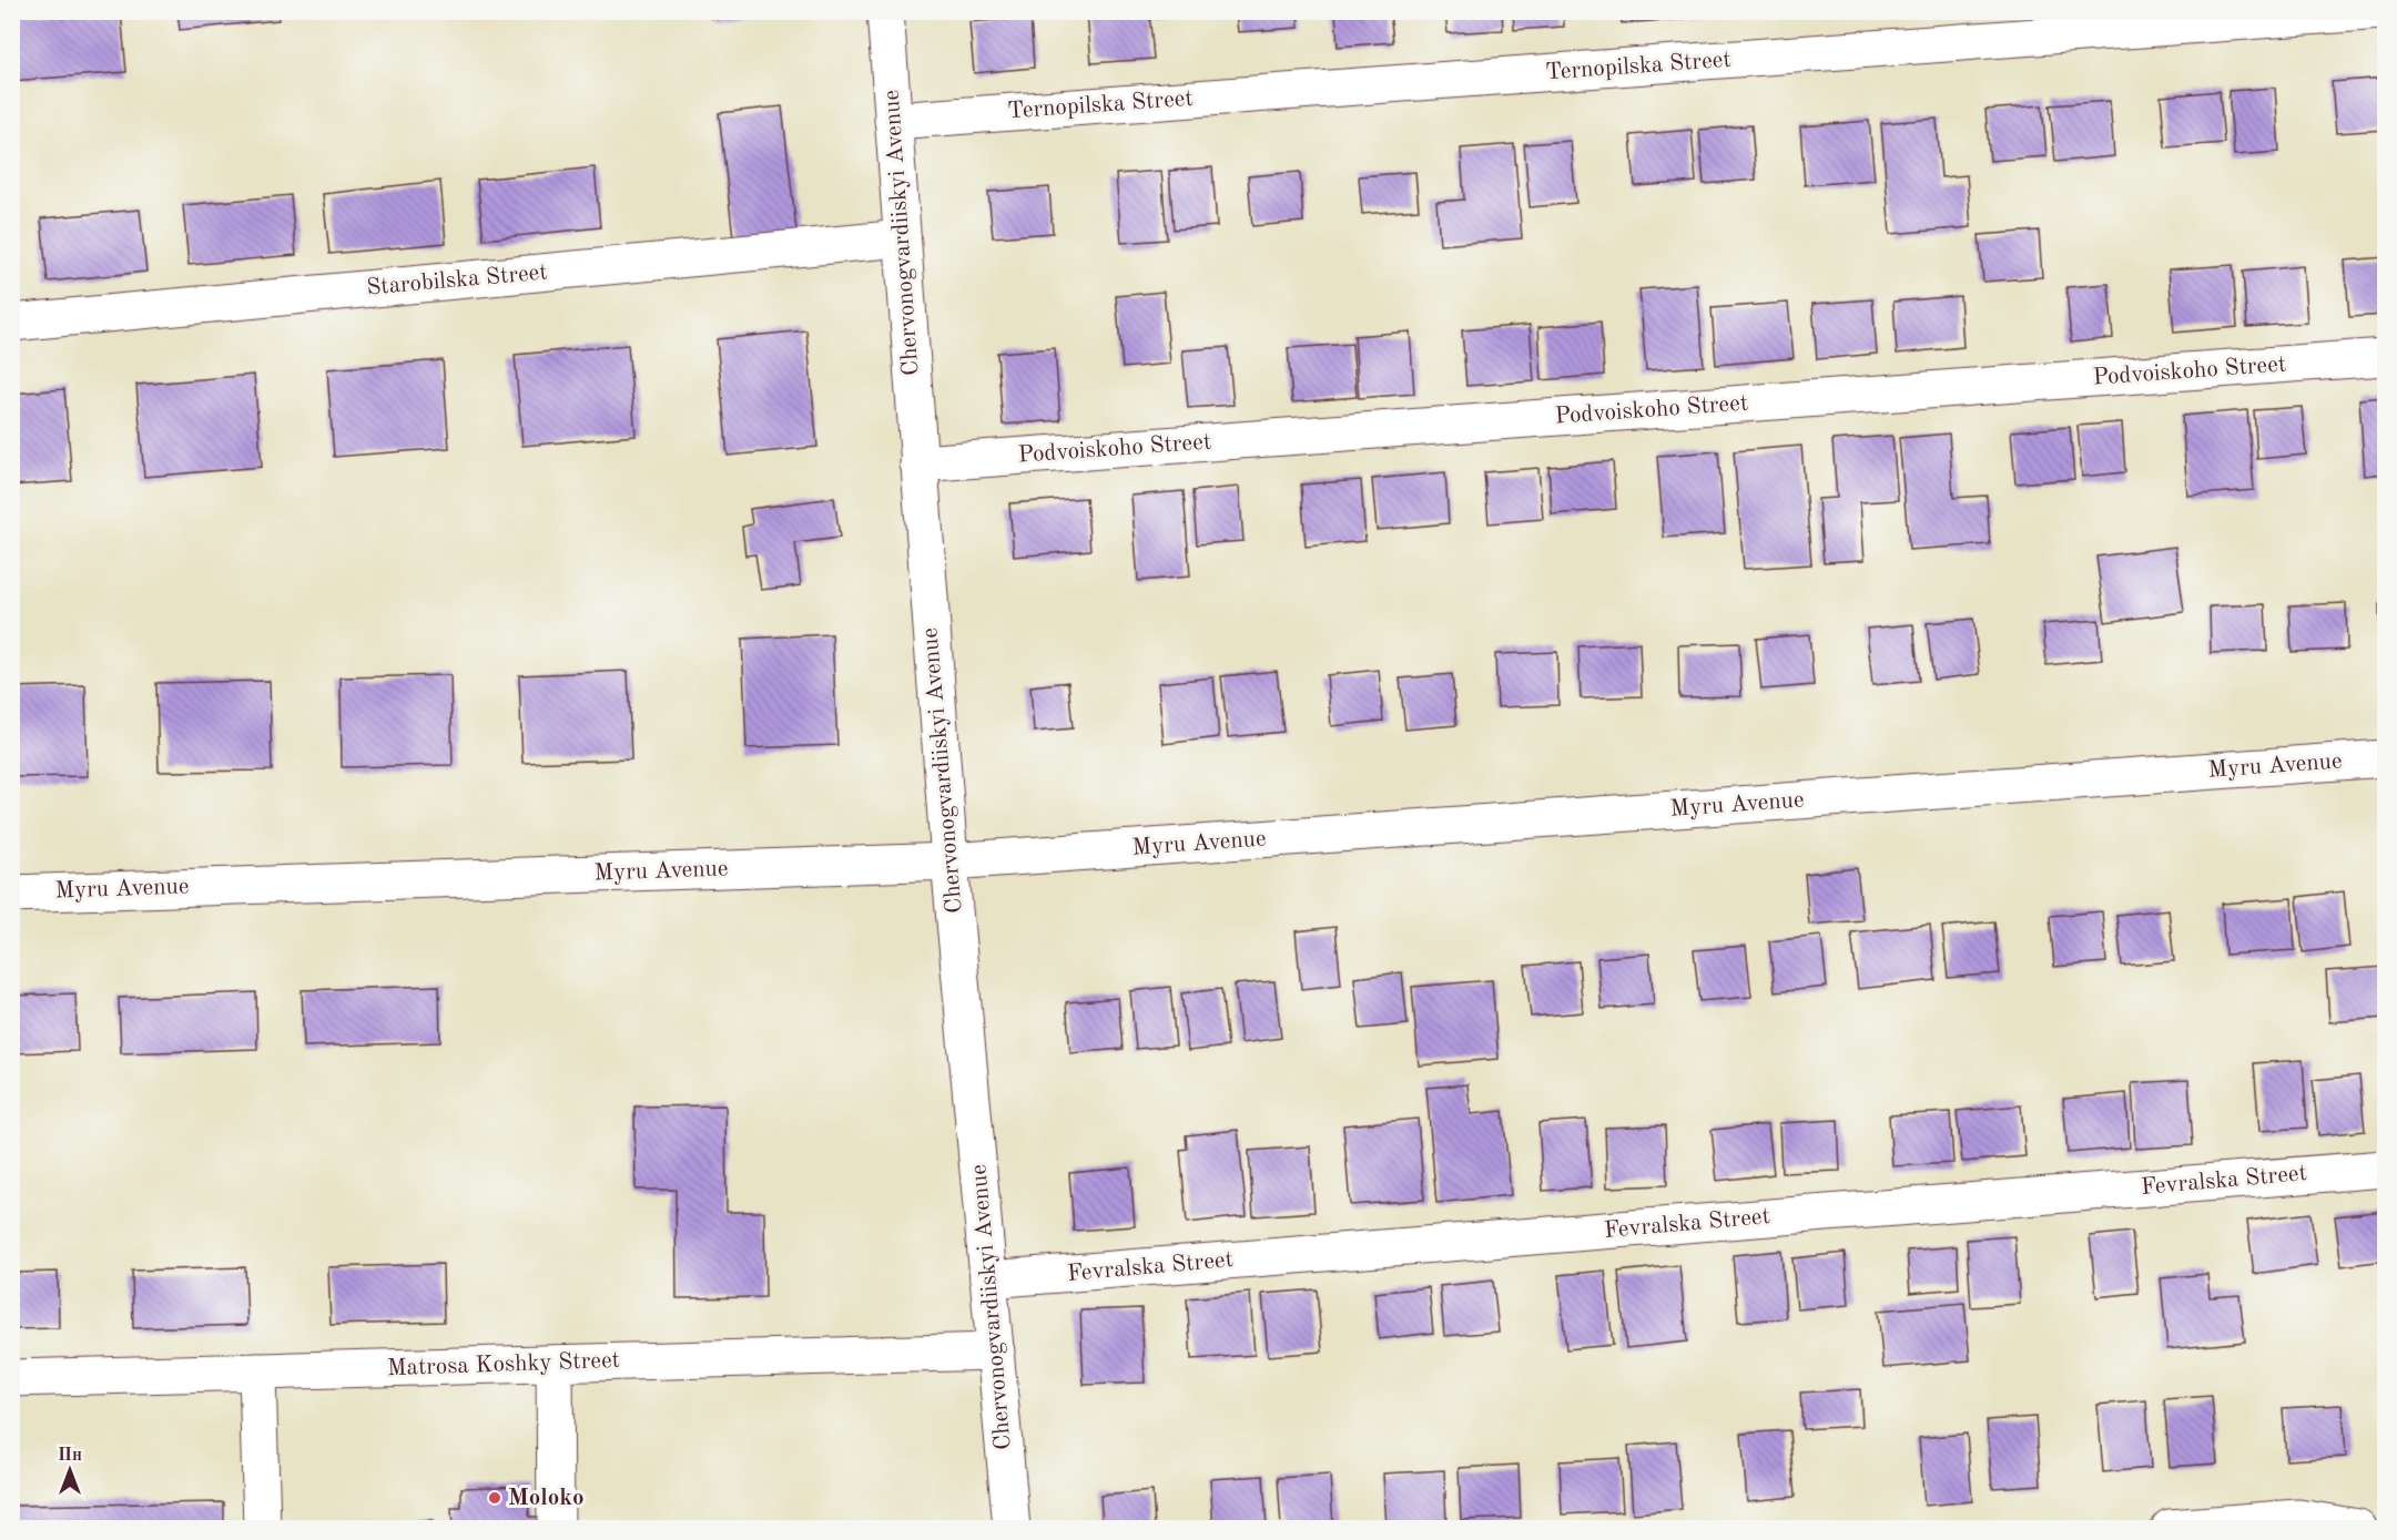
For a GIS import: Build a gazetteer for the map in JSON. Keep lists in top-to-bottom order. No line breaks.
{"streets":{"street":["Ternopilska Street","Chervonogvardiiskyi Avenue","Starobilska Street","Podvoiskoho Street","Myru Avenue","Fevralska Street","Matrosa Koshky Street"]},"crossings":[["Ternopilska Street","Chervonogvardiiskyi Avenue"],["Chervonogvardiiskyi Avenue","Starobilska Street"],["Chervonogvardiiskyi Avenue","Podvoiskoho Street"],["Chervonogvardiiskyi Avenue","Myru Avenue"],["Chervonogvardiiskyi Avenue","Fevralska Street"],["Chervonogvardiiskyi Avenue","Matrosa Koshky Street"]],"places":["Moloko"],"north":"top"}
